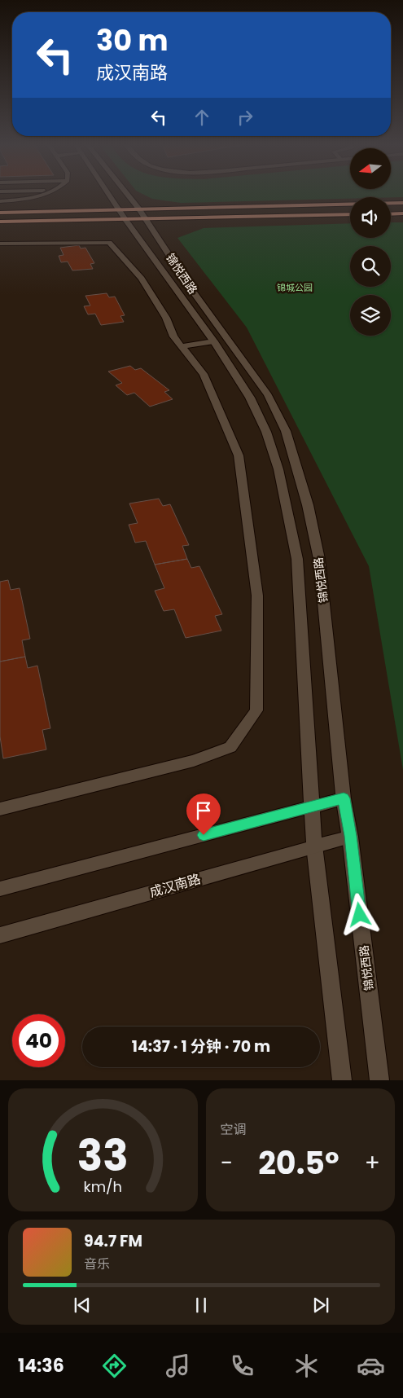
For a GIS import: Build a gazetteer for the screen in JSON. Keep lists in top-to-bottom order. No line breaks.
{"streets":{"main road":["锦悦西路","成汉南路"]},"crossings":[["锦悦西路","成汉南路"]],"parks":["锦城公园"],"north":"left","page":{"turn":["30 m","成汉南路"],"limit":"40","trip":"14:37 · 1 分钟 · 70 m","tile":"空调","heat":["−","20.5°","+"],"song":["94.7 FM","音乐"],"tabs":"14:36","gauge":["33","km/h"]}}
